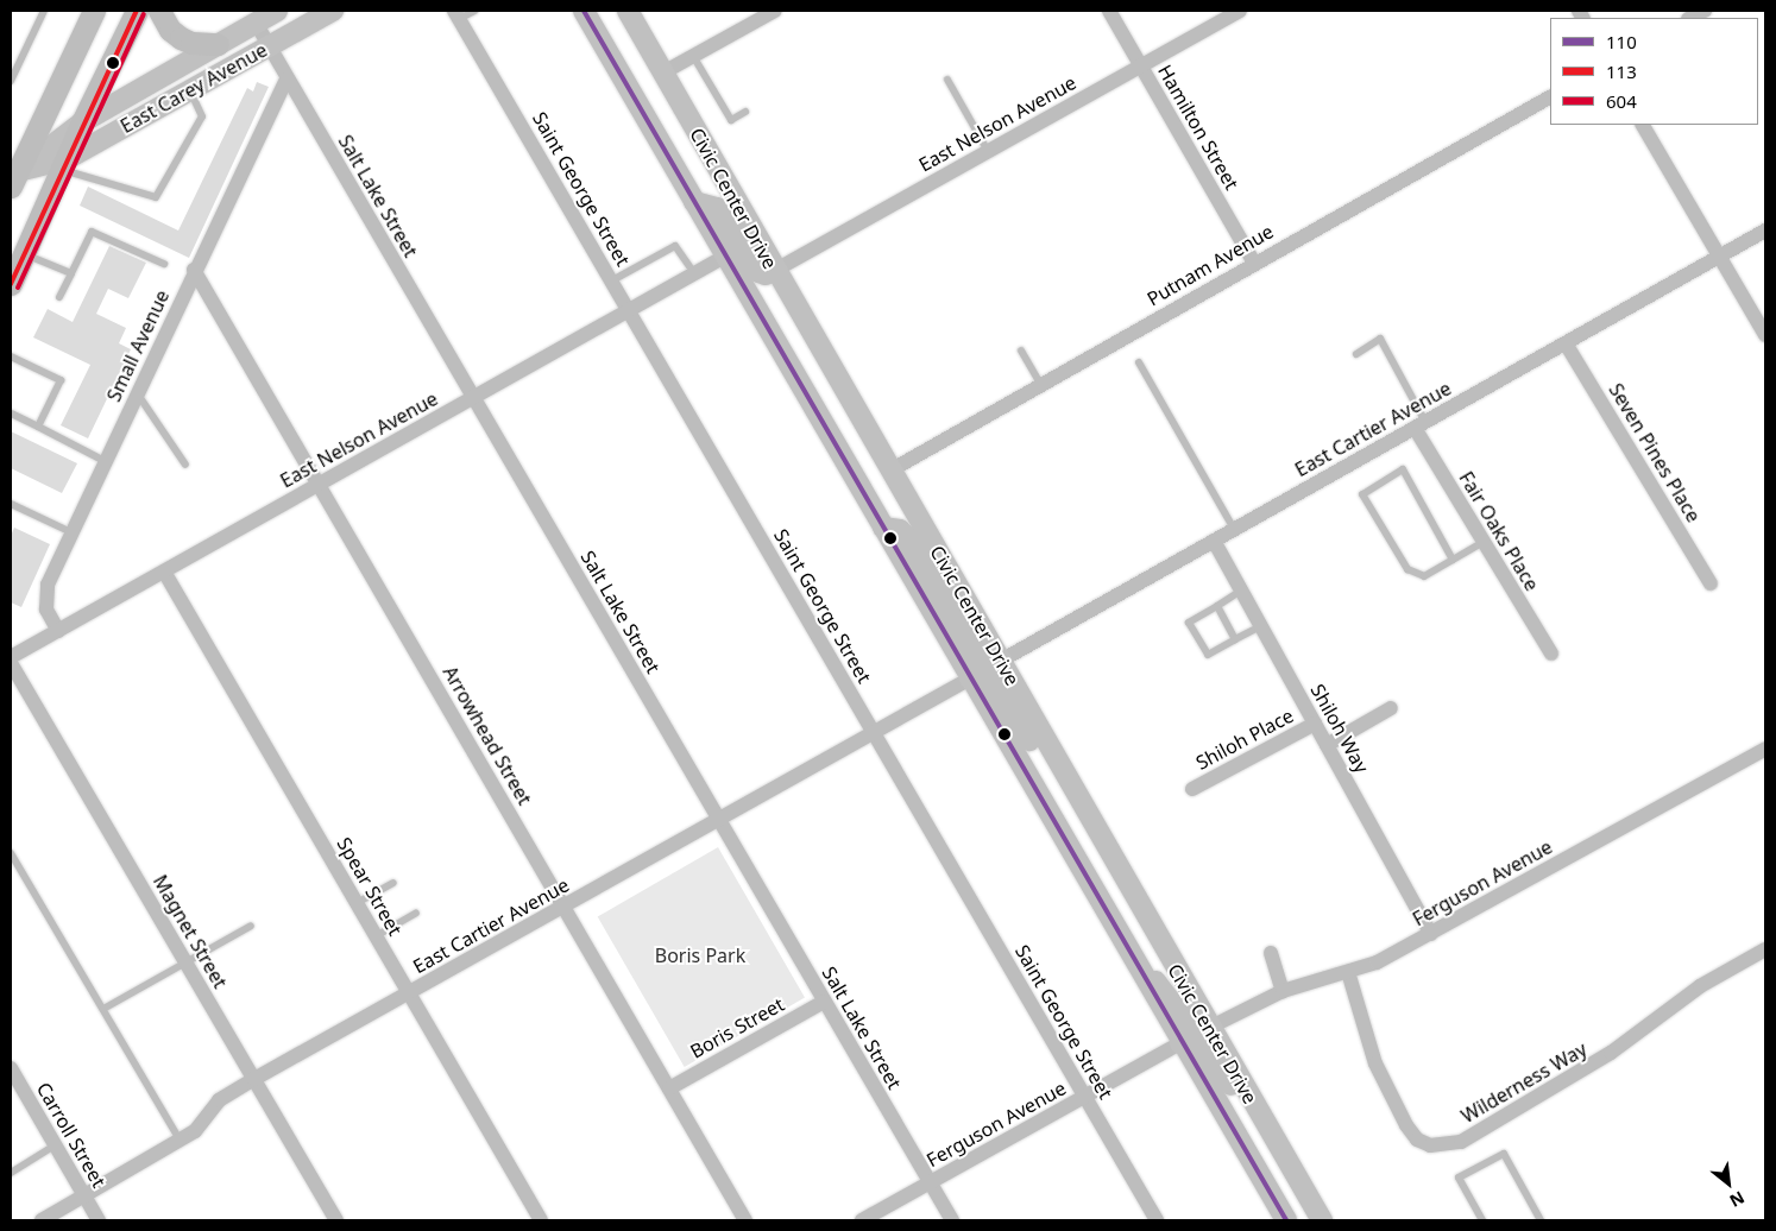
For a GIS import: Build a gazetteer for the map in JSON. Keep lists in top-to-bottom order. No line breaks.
{"streets":{"main road":["East Carey Avenue","Civic Center Drive"],"street":["East Nelson Avenue","Hamilton Street","Saint George Street","Salt Lake Street","Putnam Avenue","Small Avenue","East Cartier Avenue","Seven Pines Place","Fair Oaks Place","Shiloh Way","Arrowhead Street","Shiloh Place","Ferguson Avenue","Spear Street","Magnet Street","Boris Street","Wilderness Way","Carroll Street"]},"crossings":[["East Carey Avenue","Salt Lake Street"],["East Nelson Avenue","Hamilton Street"],["East Nelson Avenue","Saint George Street"],["East Nelson Avenue","Salt Lake Street"],["East Nelson Avenue","Civic Center Drive"],["East Nelson Avenue","Small Avenue"],["East Nelson Avenue","Arrowhead Street"],["East Nelson Avenue","Spear Street"],["Hamilton Street","Putnam Avenue"],["Saint George Street","East Cartier Avenue"],["Saint George Street","Ferguson Avenue"],["Salt Lake Street","Small Avenue"],["Salt Lake Street","East Cartier Avenue"],["Salt Lake Street","Ferguson Avenue"],["Salt Lake Street","Boris Street"],["Civic Center Drive","Putnam Avenue"],["Civic Center Drive","East Cartier Avenue"],["Civic Center Drive","Ferguson Avenue"],["Small Avenue","Arrowhead Street"],["East Cartier Avenue","Seven Pines Place"],["East Cartier Avenue","Fair Oaks Place"],["East Cartier Avenue","Shiloh Way"],["East Cartier Avenue","Arrowhead Street"],["East Cartier Avenue","Spear Street"],["East Cartier Avenue","Magnet Street"],["East Cartier Avenue","Carroll Street"],["Shiloh Way","Shiloh Place"],["Shiloh Way","Ferguson Avenue"],["Arrowhead Street","Boris Street"],["Ferguson Avenue","Wilderness Way"]],"parks":["Boris Park"],"lines":["transit line 110","transit line 113","transit line 604"],"legend":["110","113","604"],"north":"bottom right"}
